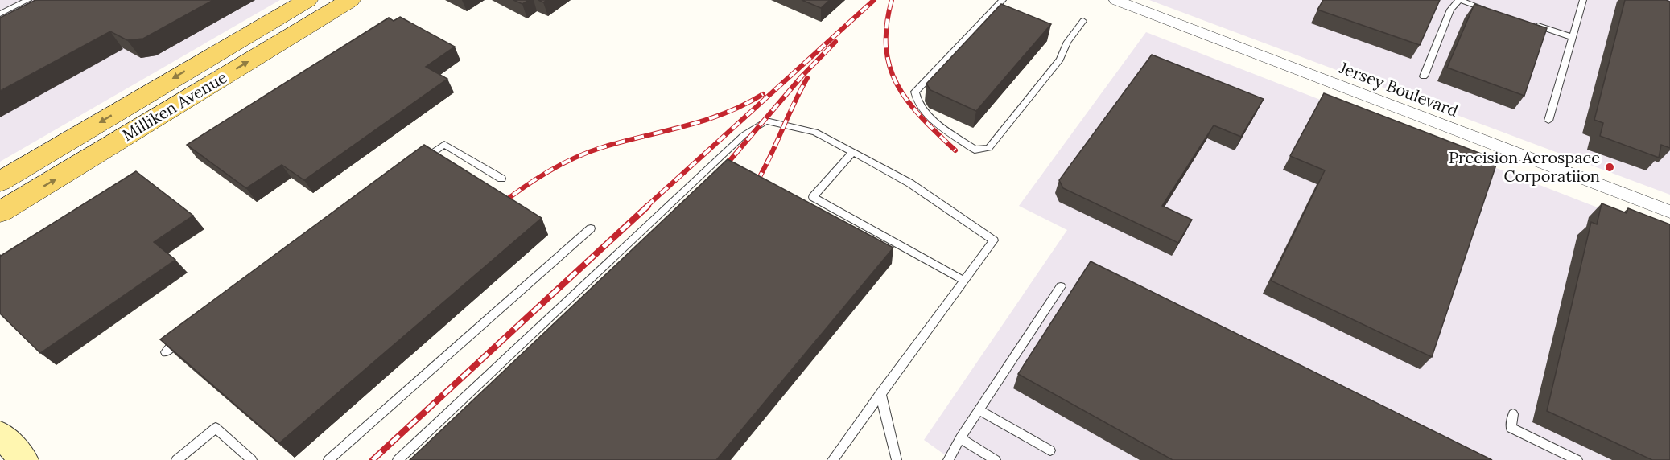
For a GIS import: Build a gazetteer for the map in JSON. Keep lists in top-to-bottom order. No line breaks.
{"streets":{"main road":["Milliken Avenue"],"street":["Jersey Boulevard"]},"places":["Precision Aerospace Corporatiion"]}
